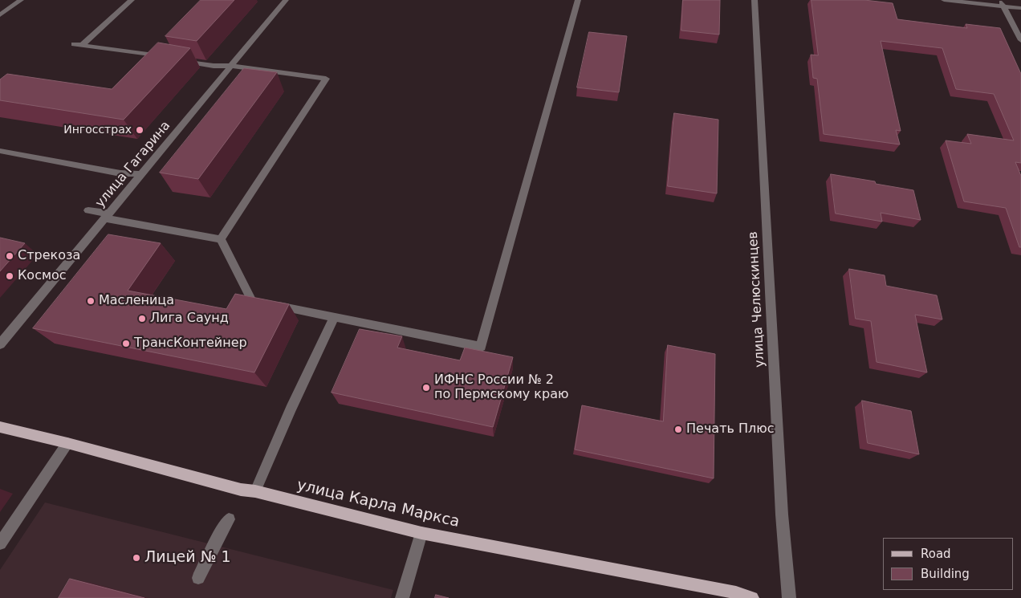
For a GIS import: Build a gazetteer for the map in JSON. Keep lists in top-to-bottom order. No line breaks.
{"streets":{"main road":["улица Карла Маркса"],"street":["улица Гагарина","улица Челюскинцев"]},"places":["Ингосстрах","Стрекоза","Космос","Масленица","Лига Саунд","ТрансКонтейнер","ИФНС России № 2 по Пермскому краю","Печать Плюс","Лицей № 1"],"legend":["Road","Building"]}
